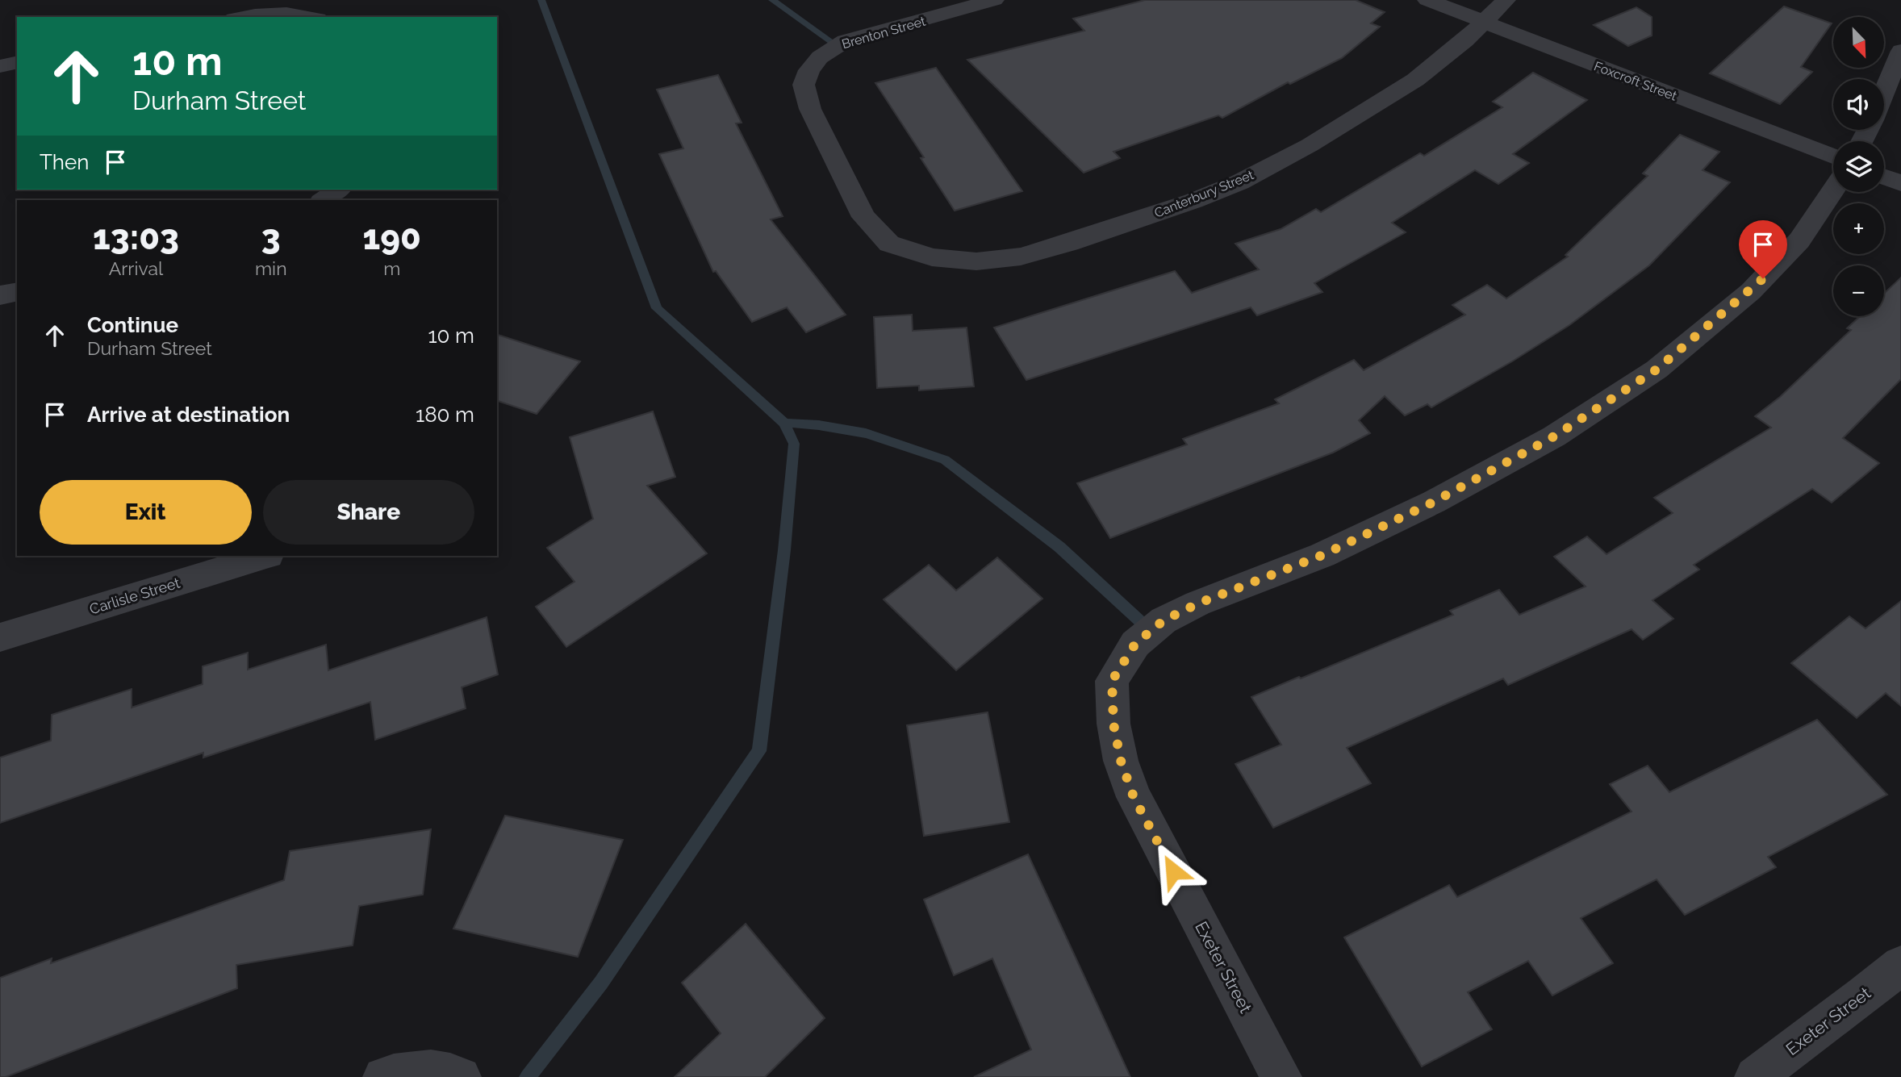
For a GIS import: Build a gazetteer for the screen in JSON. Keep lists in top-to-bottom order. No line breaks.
{"streets":{"street":["Brenton Street","Foxcroft Street","Canterbury Street","Carlisle Street","Exeter Street"]},"crossings":[["Brenton Street","Canterbury Street"],["Foxcroft Street","Canterbury Street"]],"north":"bottom right","page":{"map_buttons":["+","−"],"turn":["10 m","Durham Street"],"then":"Then","eta":["13:03","Arrival","3","min","190","m"],"list":[{"name":"Continue","note":"Durham Street","value":"10 m"},{"name":"Arrive at destination","value":"180 m"}],"buttons":["Exit","Share"]}}
